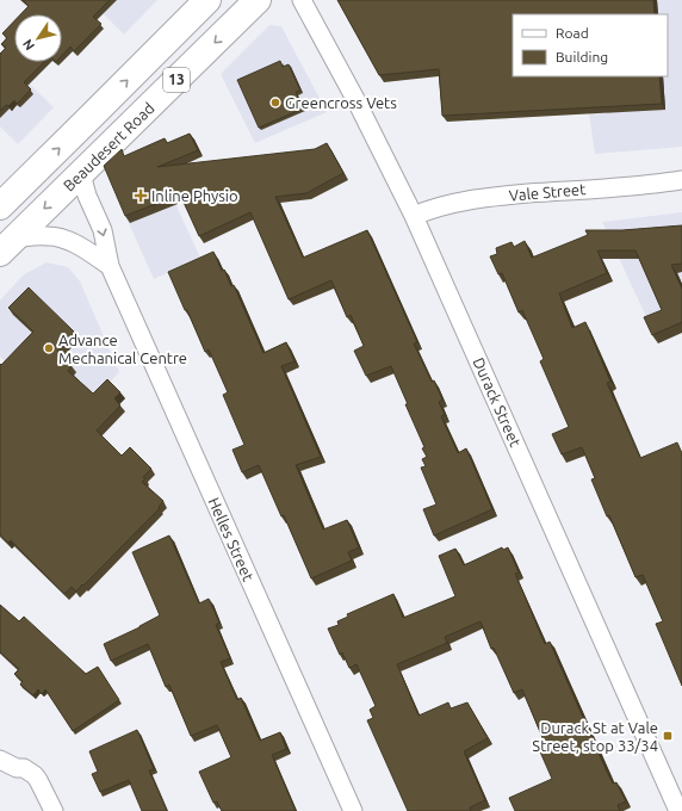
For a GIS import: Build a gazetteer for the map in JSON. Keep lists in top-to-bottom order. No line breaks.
{"streets":{"highway":["13","Beaudesert Road"],"street":["Vale Street","Durack Street","Helles Street"]},"crossings":[["Beaudesert Road","Helles Street"],["Vale Street","Durack Street"]],"places":{"other":["Greencross Vets","Advance Mechanical Centre"],"health":["Inline Physio"],"transit":["Durack St at Vale Street, stop 33/34"]},"legend":["Road","Building"],"north":"bottom left"}
